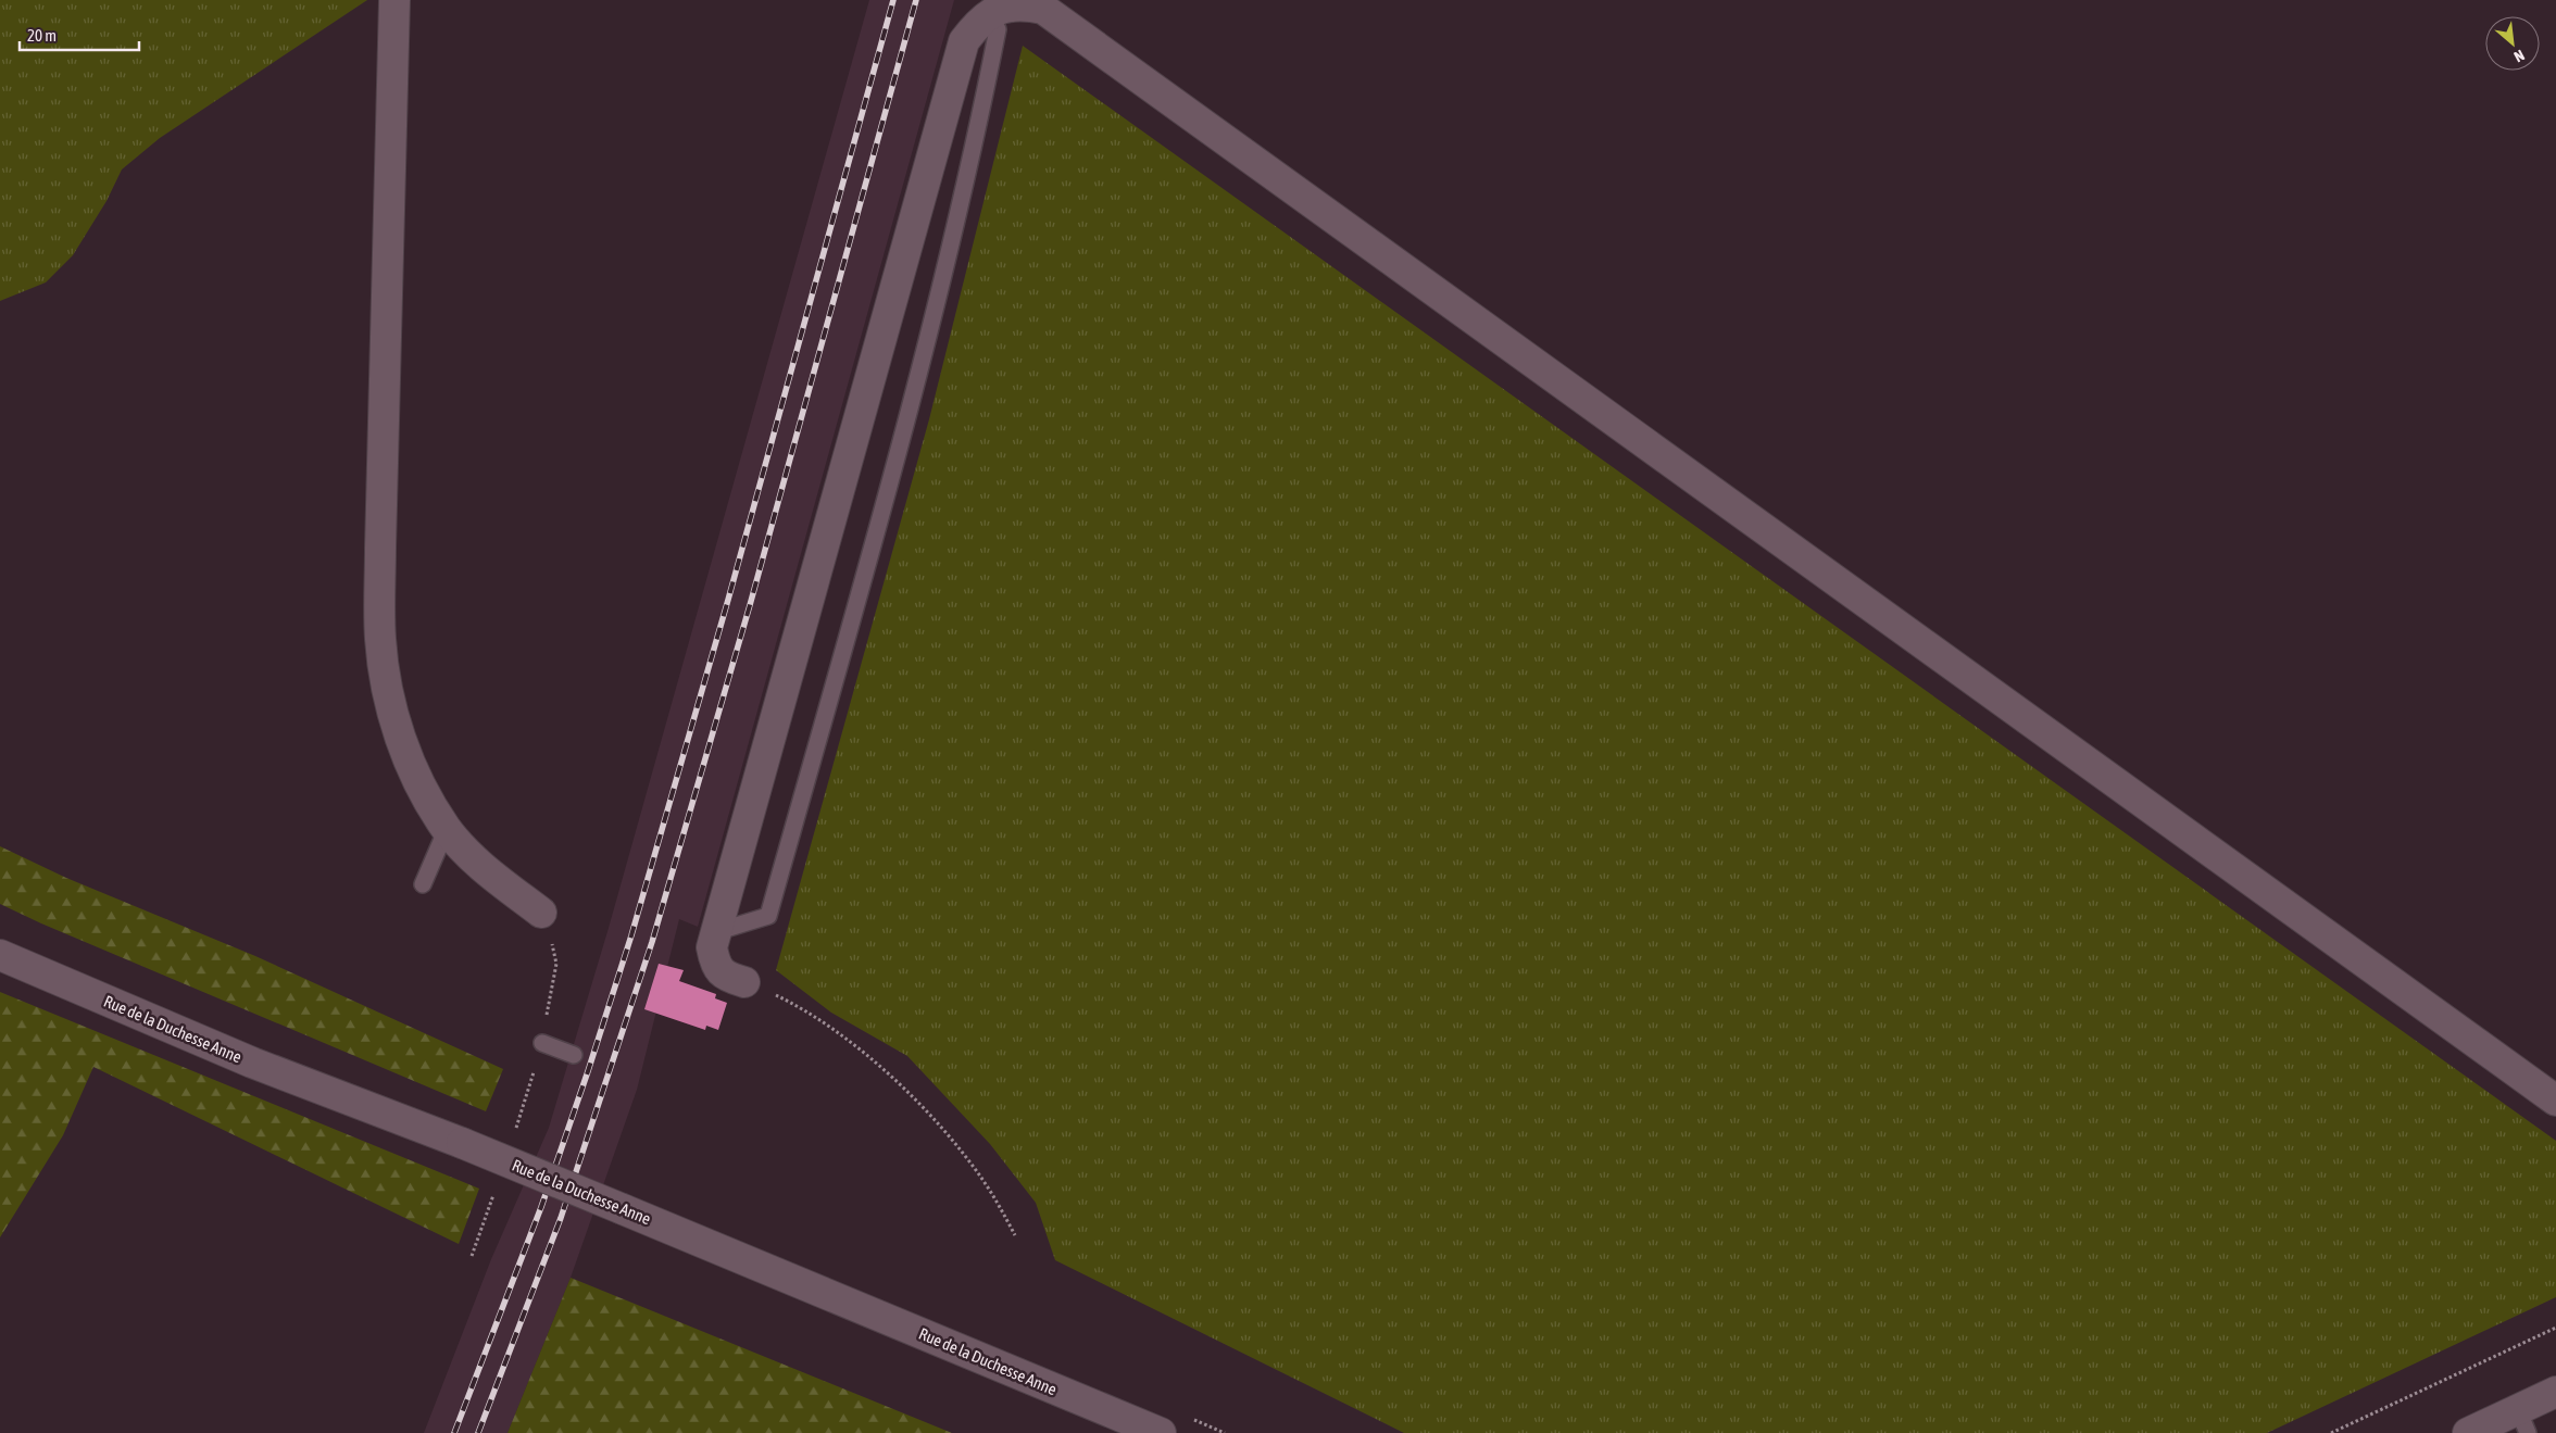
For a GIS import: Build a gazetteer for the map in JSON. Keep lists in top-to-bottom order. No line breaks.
{"streets":{"street":["Rue de la Duchesse Anne"]},"scale_bar":"20 m","north":"bottom right"}
